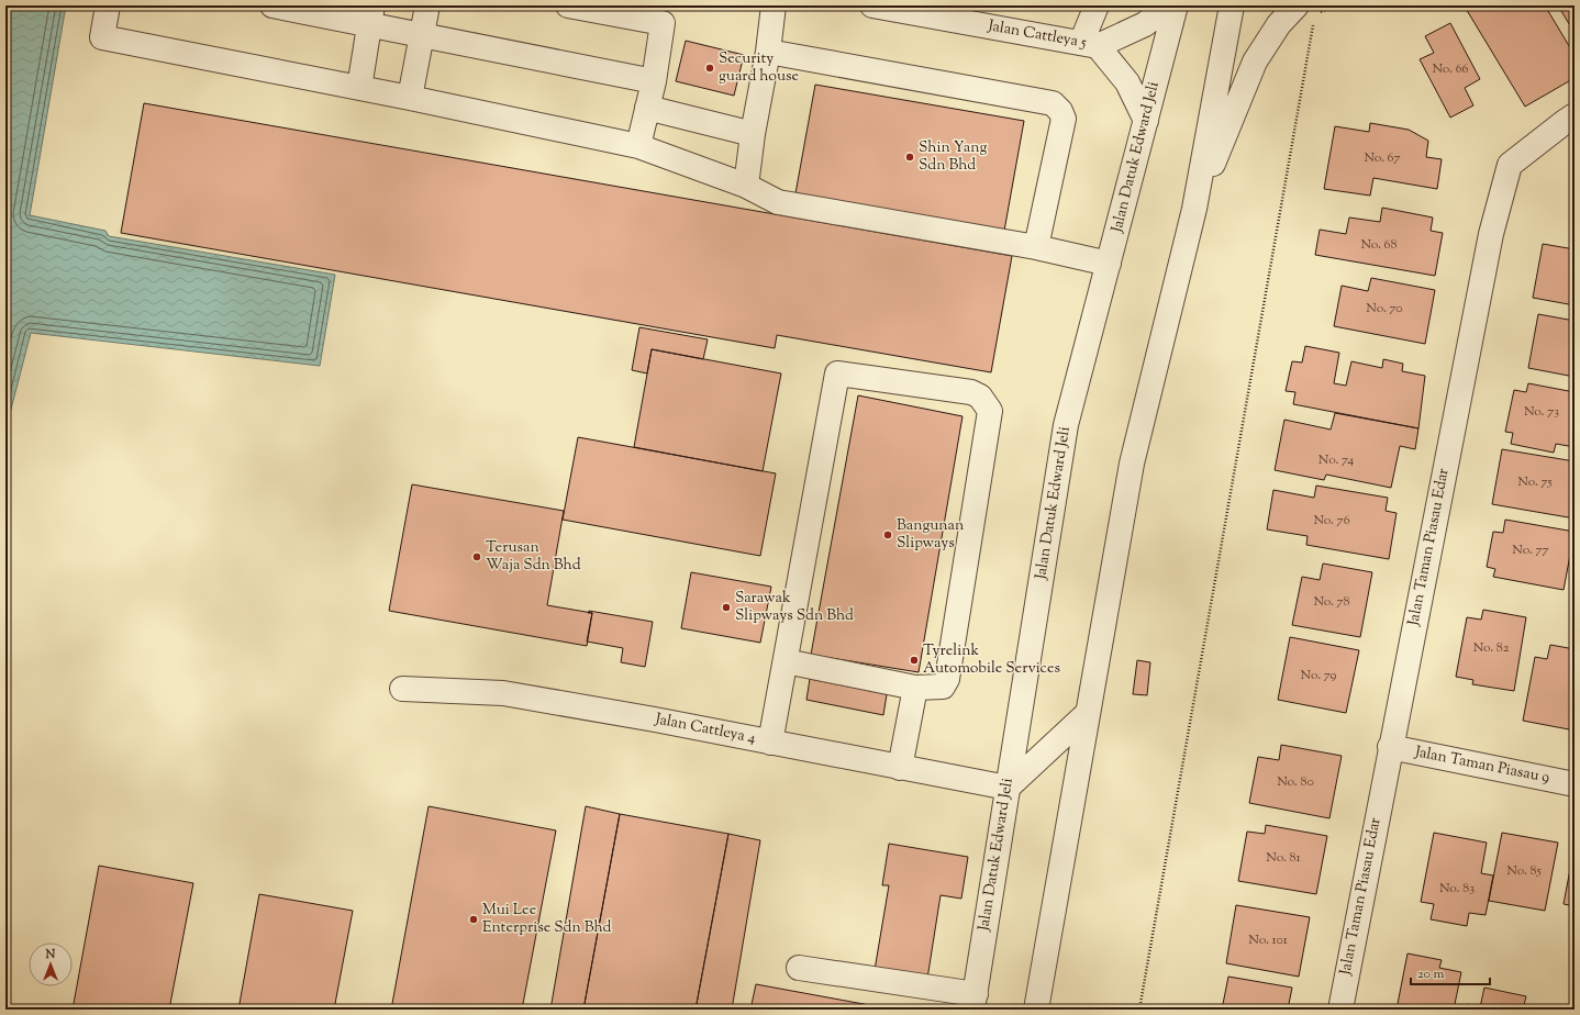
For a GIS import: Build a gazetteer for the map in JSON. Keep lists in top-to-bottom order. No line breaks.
{"streets":{"street":["Jalan Cattleya 5","Jalan Datuk Edward Jeli","Jalan Taman Piasau Edar","Jalan Cattleya 4","Jalan Taman Piasau 9"]},"crossings":[["Jalan Datuk Edward Jeli","Jalan Cattleya 4"],["Jalan Taman Piasau Edar","Jalan Taman Piasau 9"]],"places":["Security guard house","Shin Yang Sdn Bhd","Bangunan Slipways","Terusan Waja Sdn Bhd","Sarawak Slipways Sdn Bhd","Tyrelink Automobile Services","Mui Lee Enterprise Sdn Bhd"],"house_numbers":["No. 66","No. 67","No. 68","No. 70","No. 73","No. 74","No. 75","No. 76","No. 77","No. 78","No. 82","No. 79","No. 80","No. 81","No. 85","No. 83","No. 101"],"scale_bar":"20 m","north":"top"}
